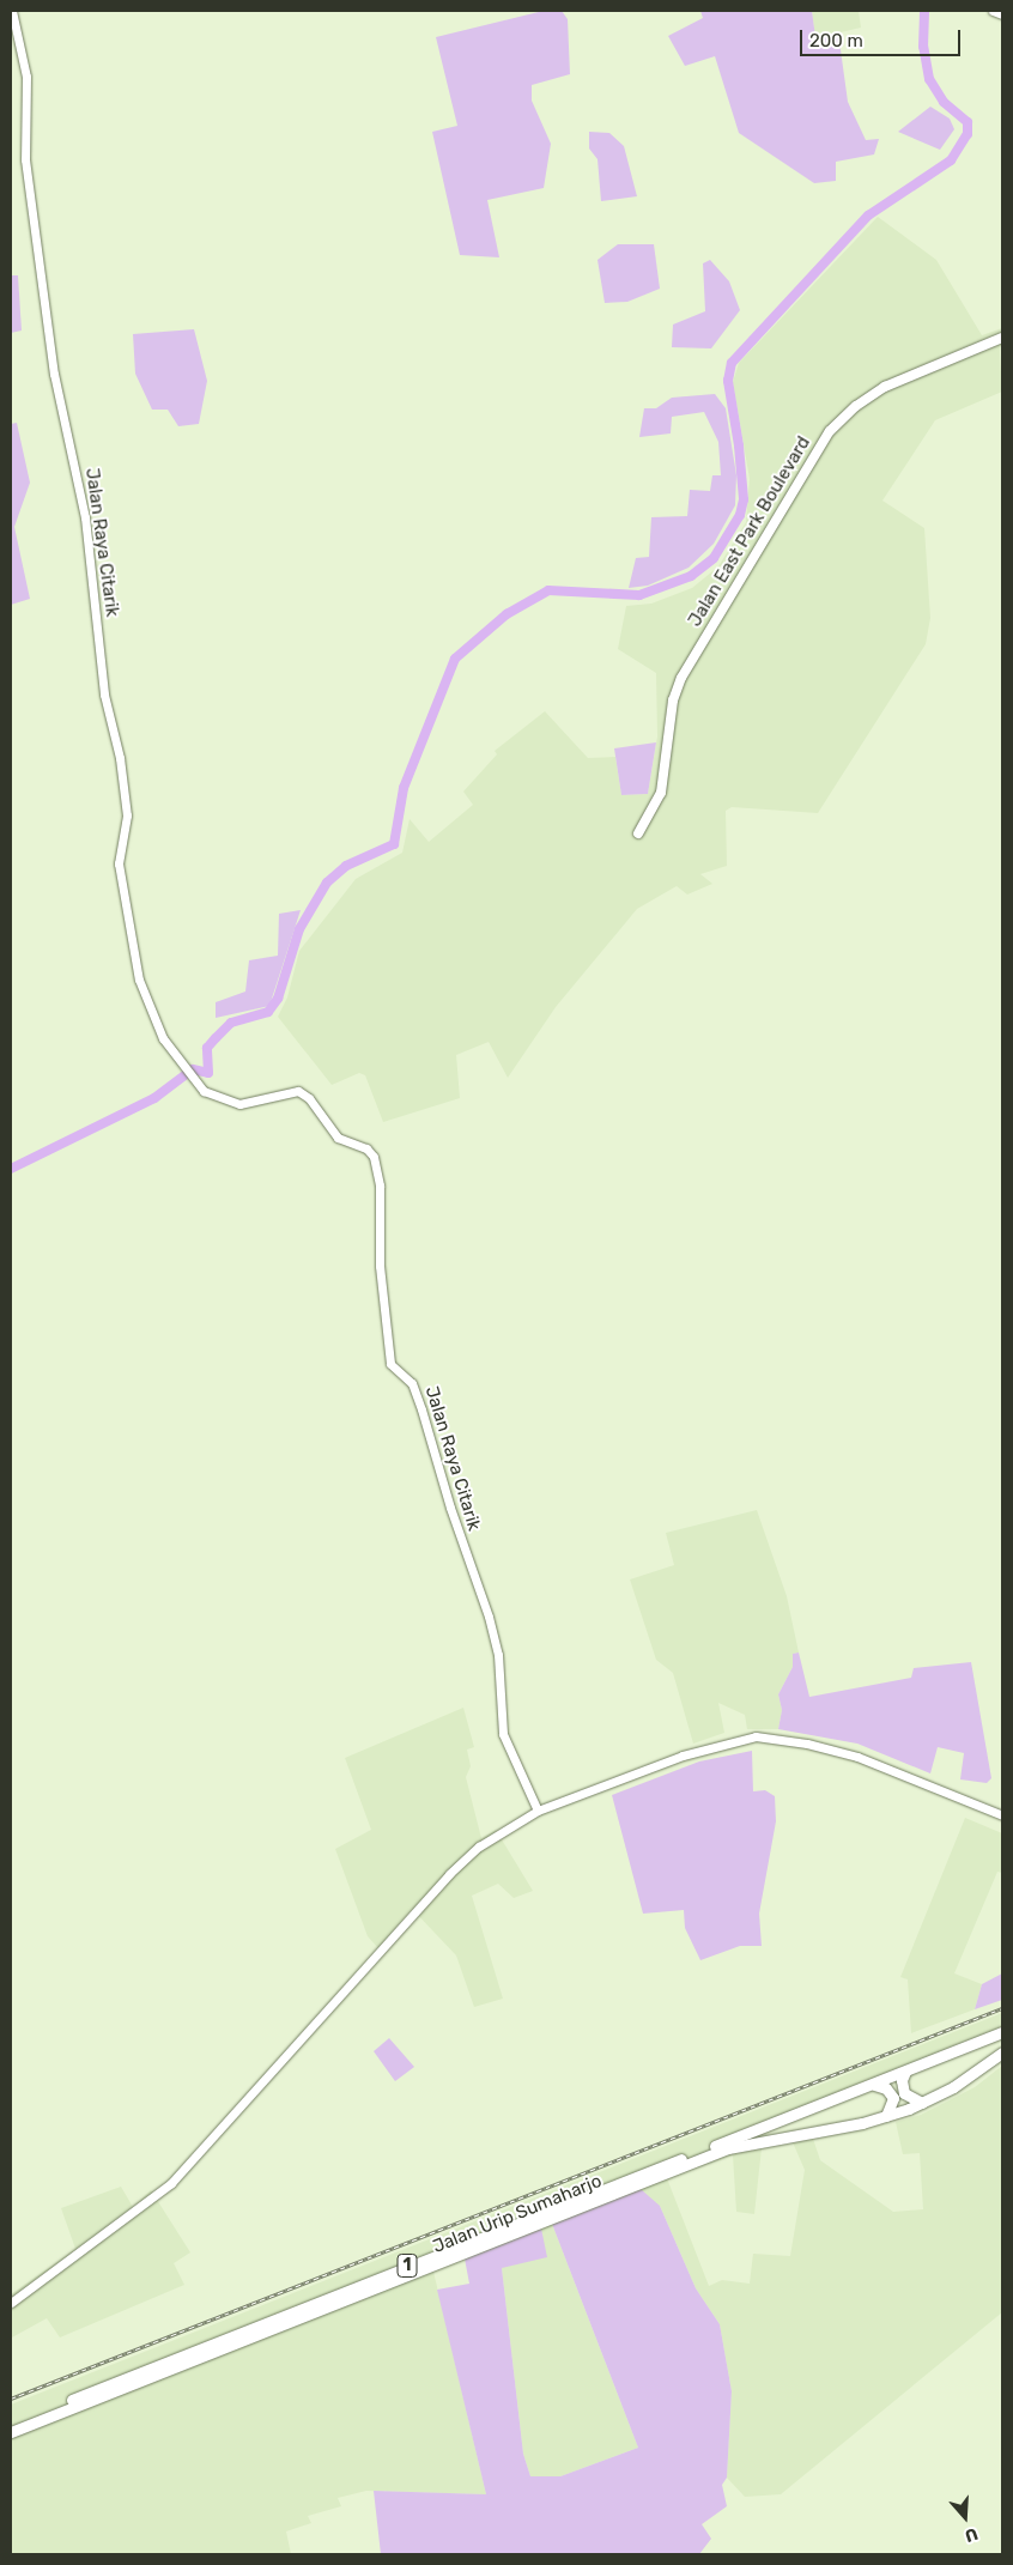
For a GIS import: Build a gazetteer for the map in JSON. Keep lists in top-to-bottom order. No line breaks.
{"streets":{"highway":["Jalan Urip Sumaharjo","1"],"main road":["Jalan East Park Boulevard"],"street":["Jalan Raya Citarik"]},"scale_bar":"200 m","north":"bottom"}
